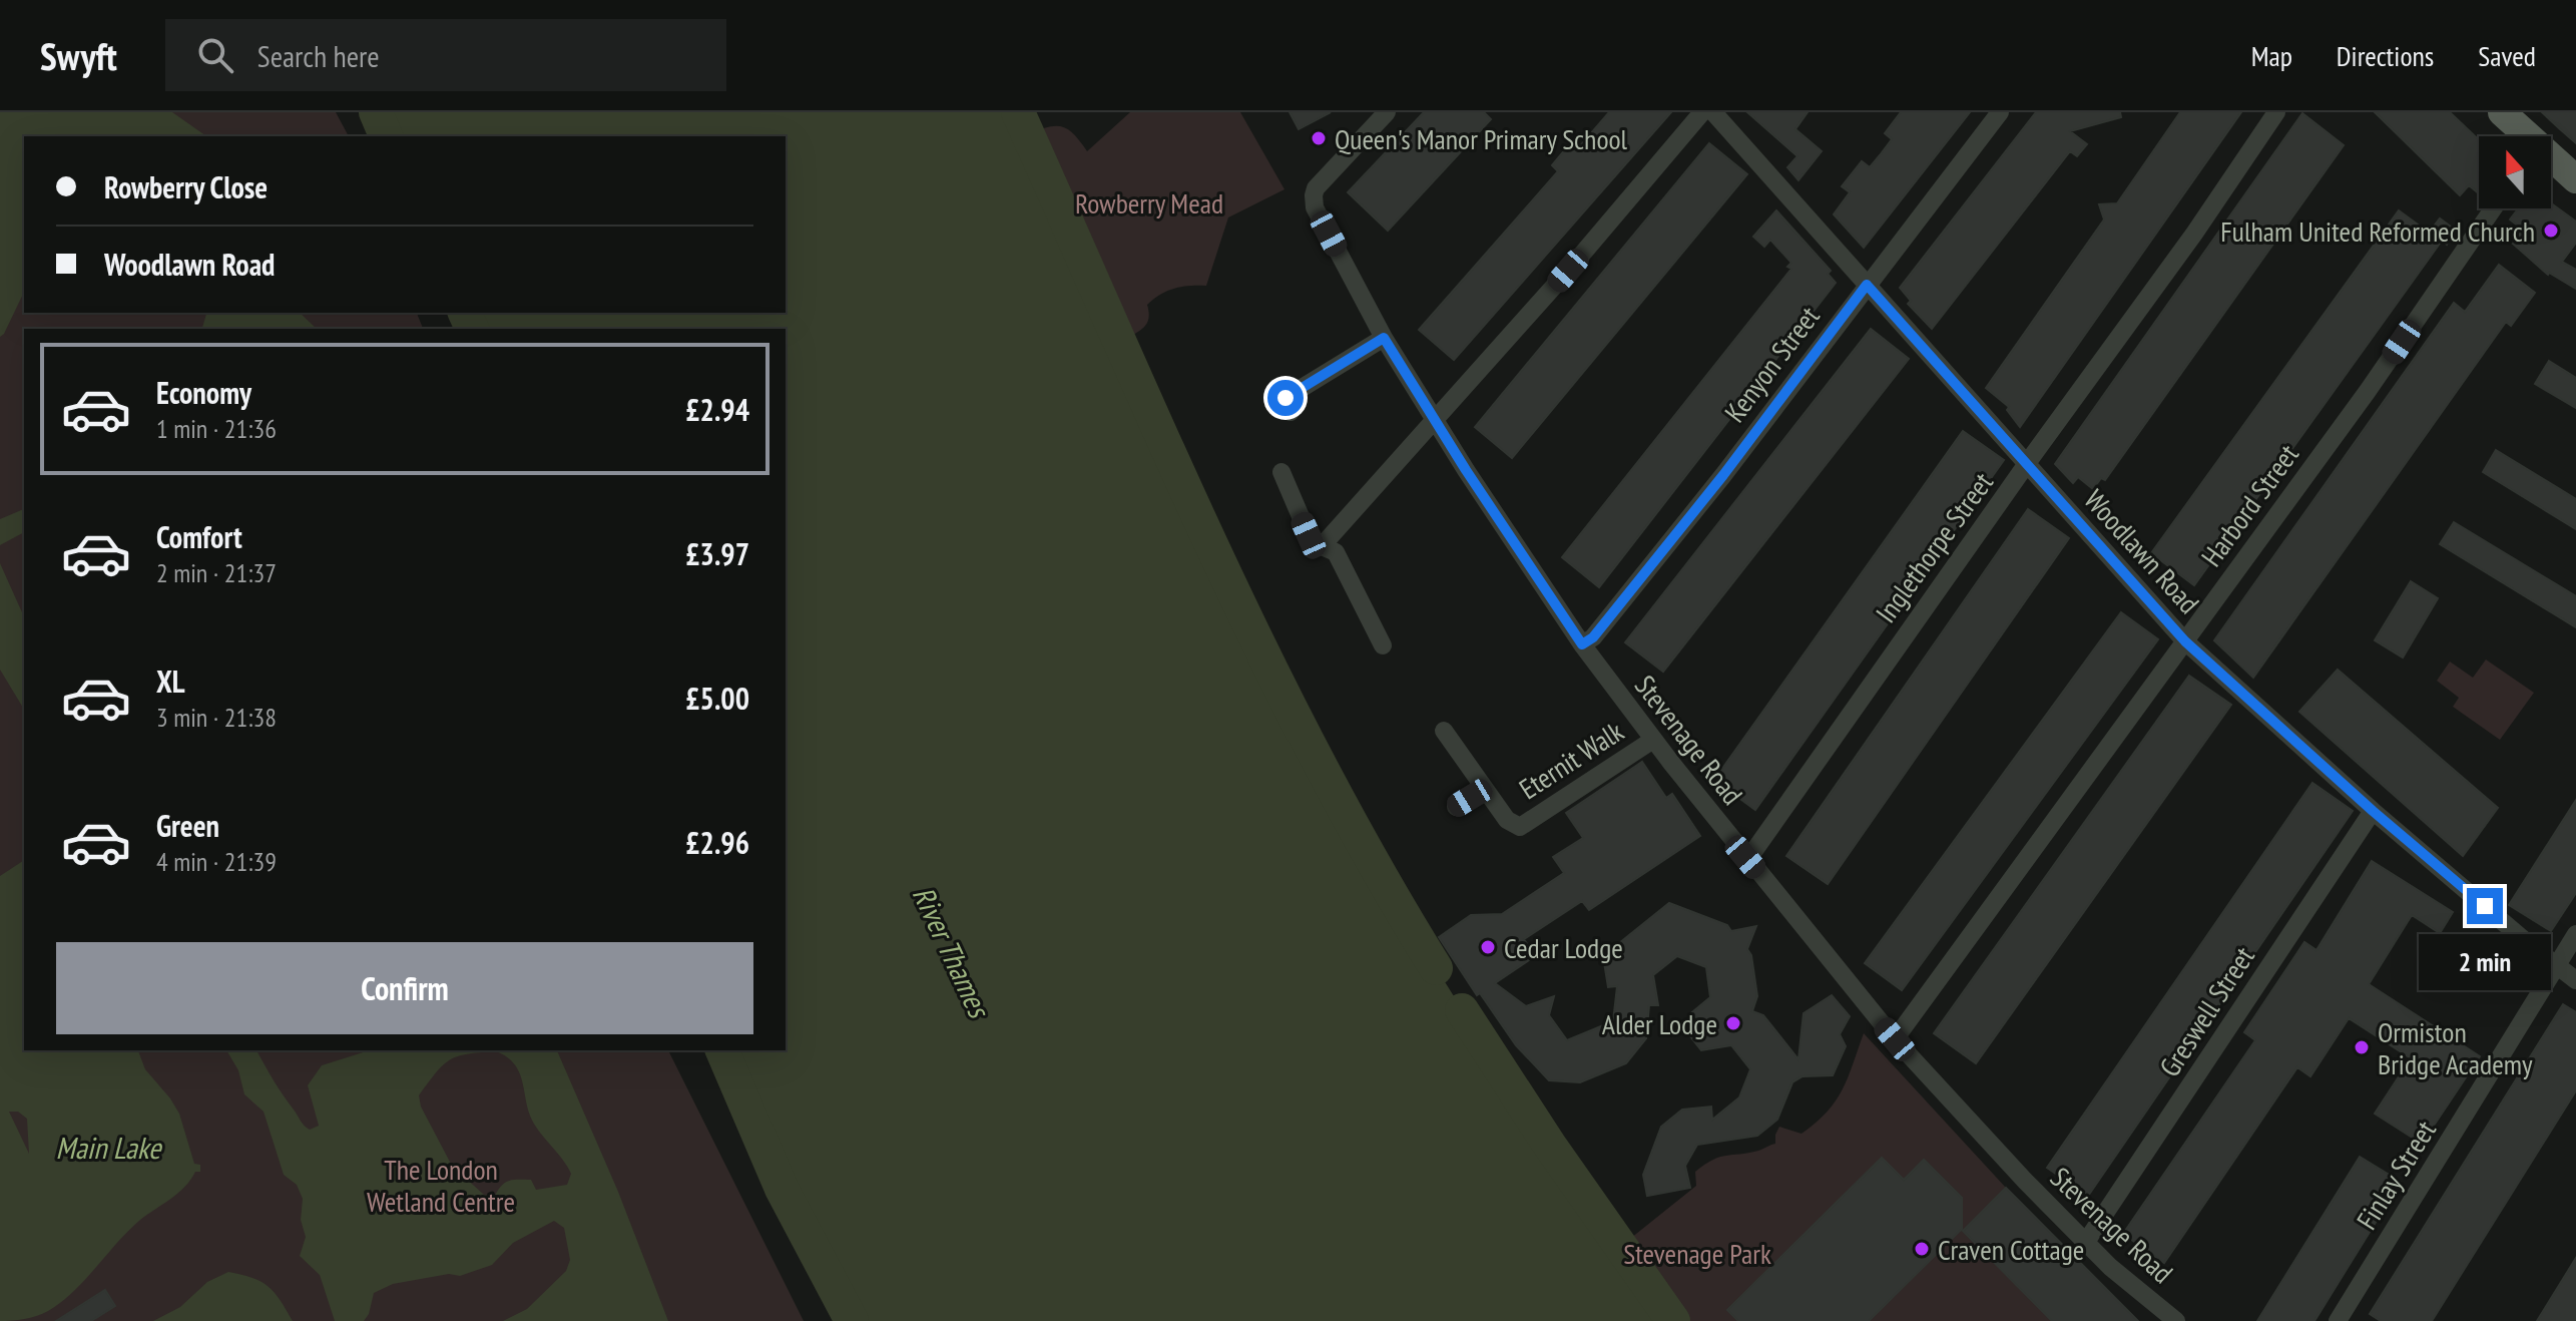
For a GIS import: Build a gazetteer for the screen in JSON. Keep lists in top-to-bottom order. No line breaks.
{"streets":{"street":["Kenyon Street","Harbord Street","Inglethorpe Street","Woodlawn Road","Stevenage Road","Eternit Walk","Greswell Street","Finlay Street"]},"crossings":[["Kenyon Street","Woodlawn Road"],["Kenyon Street","Stevenage Road"],["Harbord Street","Woodlawn Road"],["Harbord Street","Stevenage Road"],["Inglethorpe Street","Woodlawn Road"],["Inglethorpe Street","Stevenage Road"],["Woodlawn Road","Greswell Street"],["Woodlawn Road","Finlay Street"],["Stevenage Road","Eternit Walk"],["Stevenage Road","Greswell Street"]],"water":["River Thames","Main Lake"],"parks":["Rowberry Mead","The London Wetland Centre","Stevenage Park"],"places":["Queen's Manor Primary School","Fulham United Reformed Church","Cedar Lodge","Alder Lodge","Ormiston Bridge Academy","Craven Cottage"],"north":"top","page":{"header":"Swyft","search":"Search here","nav":["Map","Directions","Saved"],"banner":["Rowberry Close","Woodlawn Road"],"list":[{"name":"Economy","note":"1 min · 21:36","value":"£2.94"},{"name":"Comfort","note":"2 min · 21:37","value":"£3.97"},{"name":"XL","note":"3 min · 21:38","value":"£5.00"},{"name":"Green","note":"4 min · 21:39","value":"£2.96"}],"buttons":"Confirm","bubble":"2 min"}}
